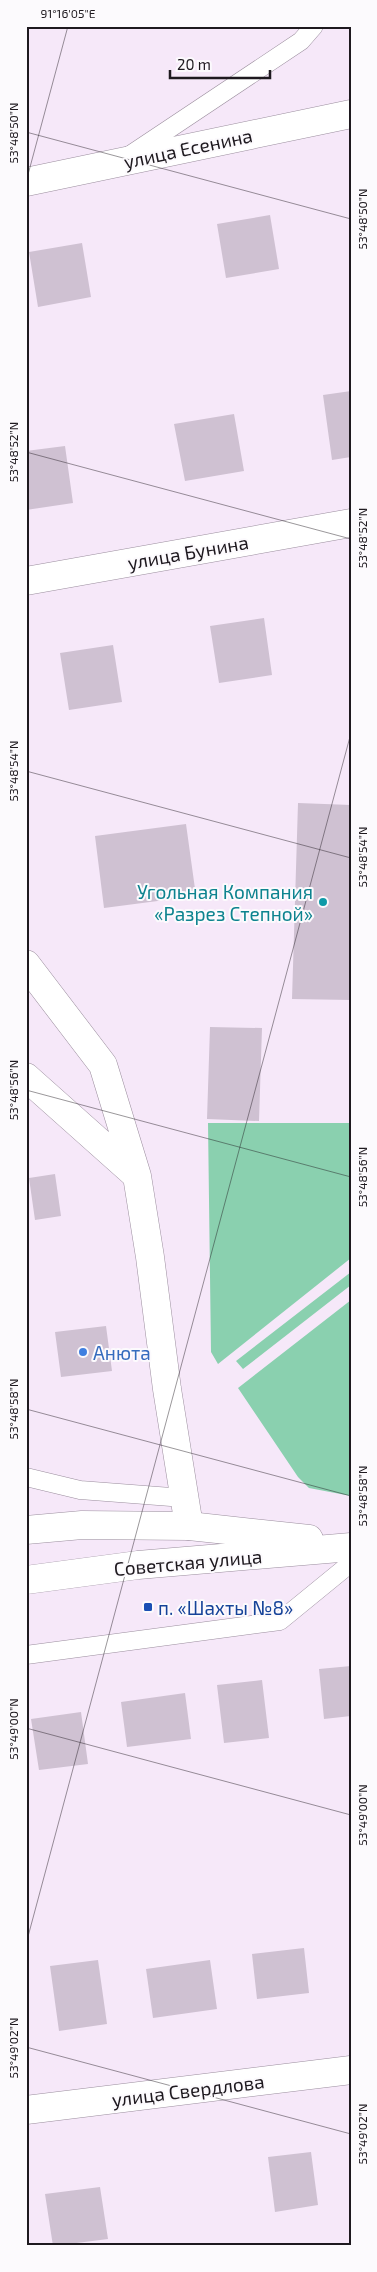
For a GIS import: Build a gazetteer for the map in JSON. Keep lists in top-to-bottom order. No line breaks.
{"streets":{"street":["улица Есенина","улица Бунина","Советская улица","улица Свердлова"]},"places":{"other":["Угольная Компания «Разрез Степной»","Анюта"],"transit":["п. «Шахты №8»"]},"scale_bar":"20 m","coordinates":["91°16'05\"E","53°48'50\"N","53°48'52\"N","53°48'54\"N","53°48'56\"N","53°48'58\"N","53°49'00\"N","53°49'02\"N"]}
